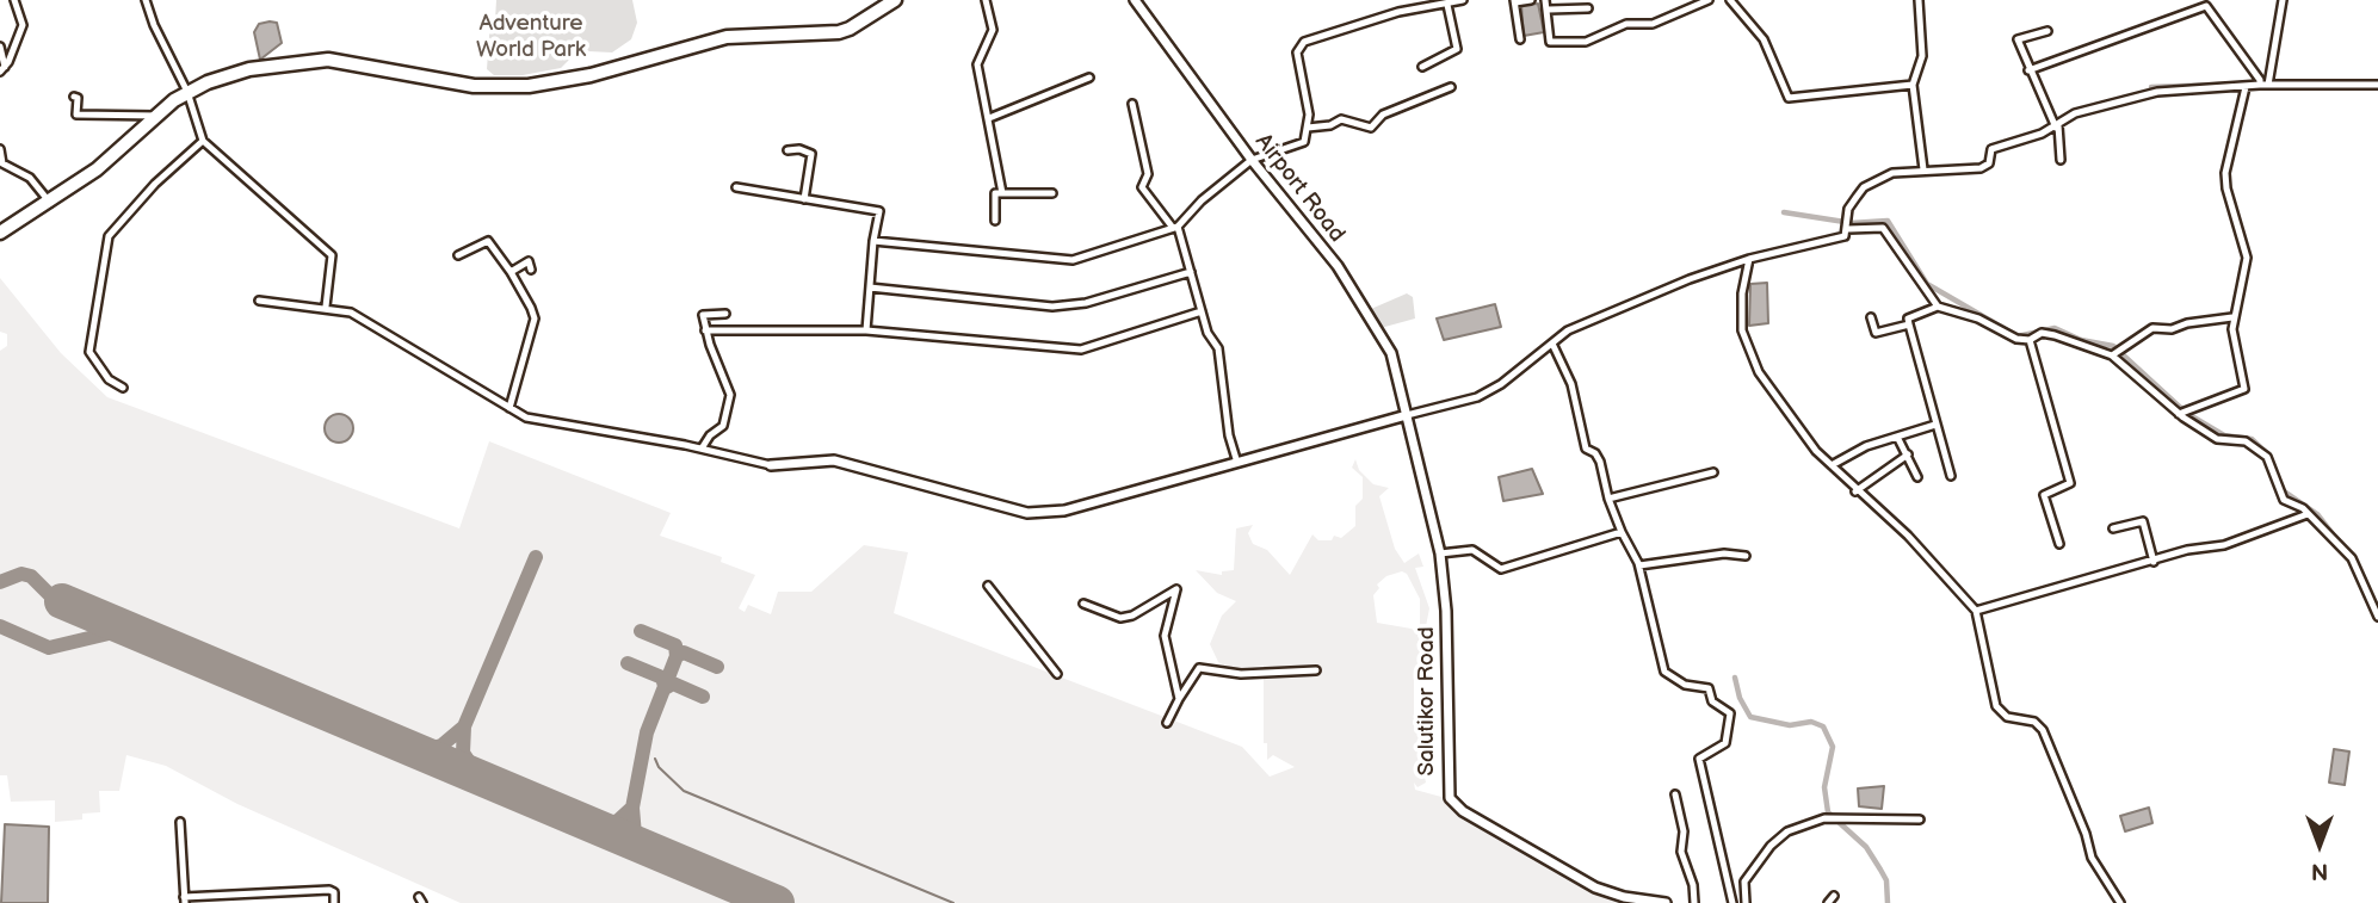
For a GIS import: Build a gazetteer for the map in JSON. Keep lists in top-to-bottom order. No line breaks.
{"streets":{"main road":["Airport Road","Salutikor Road"]},"crossings":[["Airport Road","Salutikor Road"]],"parks":["Adventure World Park"],"north":"bottom"}
